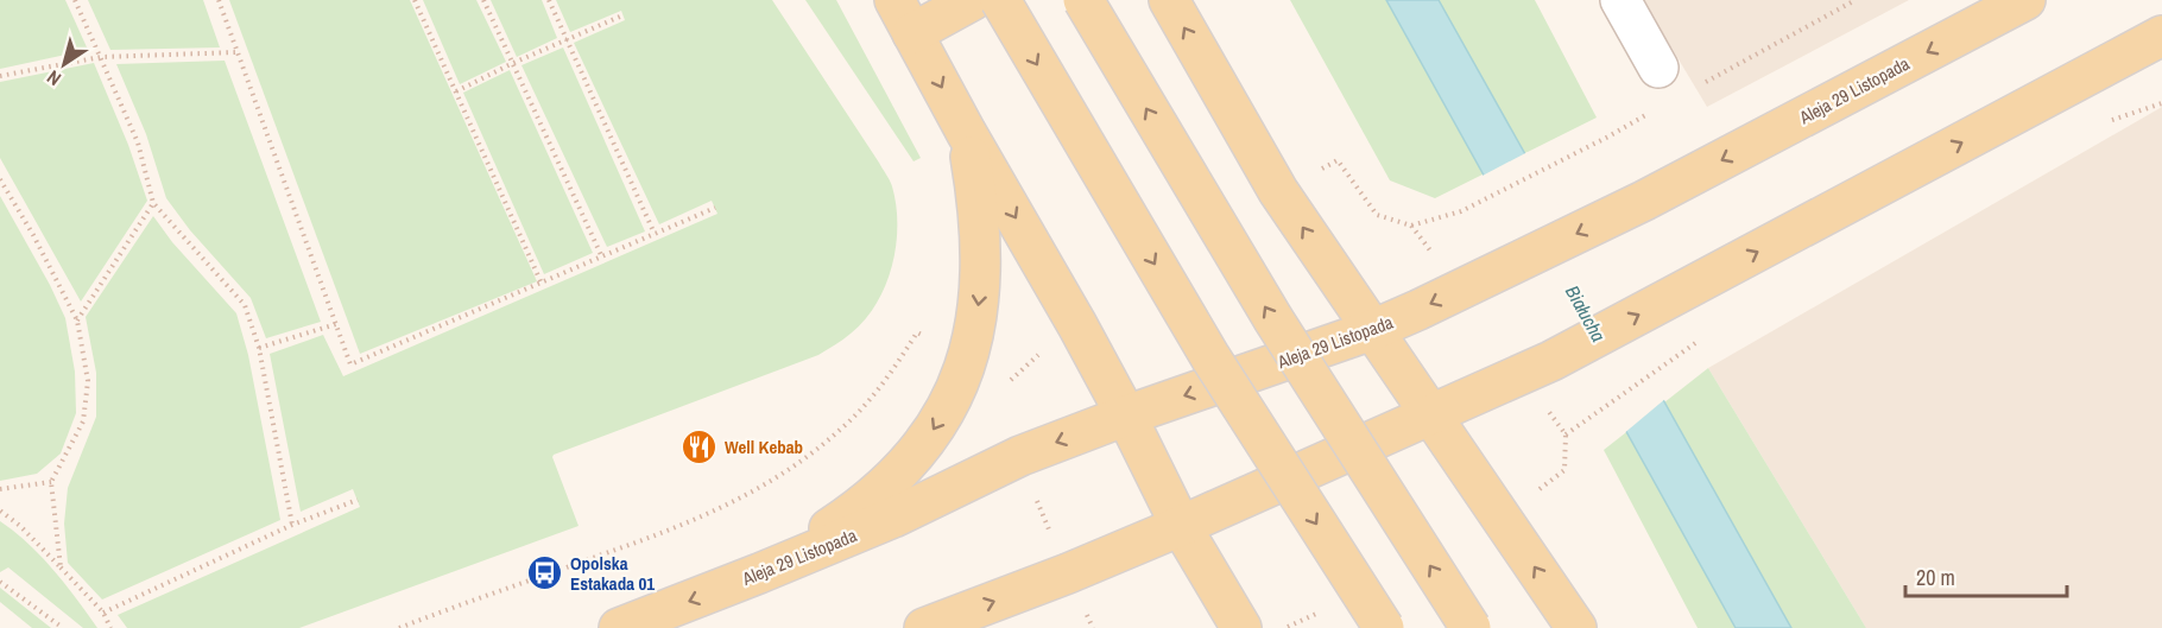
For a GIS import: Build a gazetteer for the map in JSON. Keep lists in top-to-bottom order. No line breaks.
{"streets":{"main road":["Aleja 29 Listopada"]},"water":["Białucha"],"places":{"restaurant":["Well Kebab"],"bus stop":["Opolska Estakada 01"]},"scale_bar":"20 m","north":"bottom left"}
